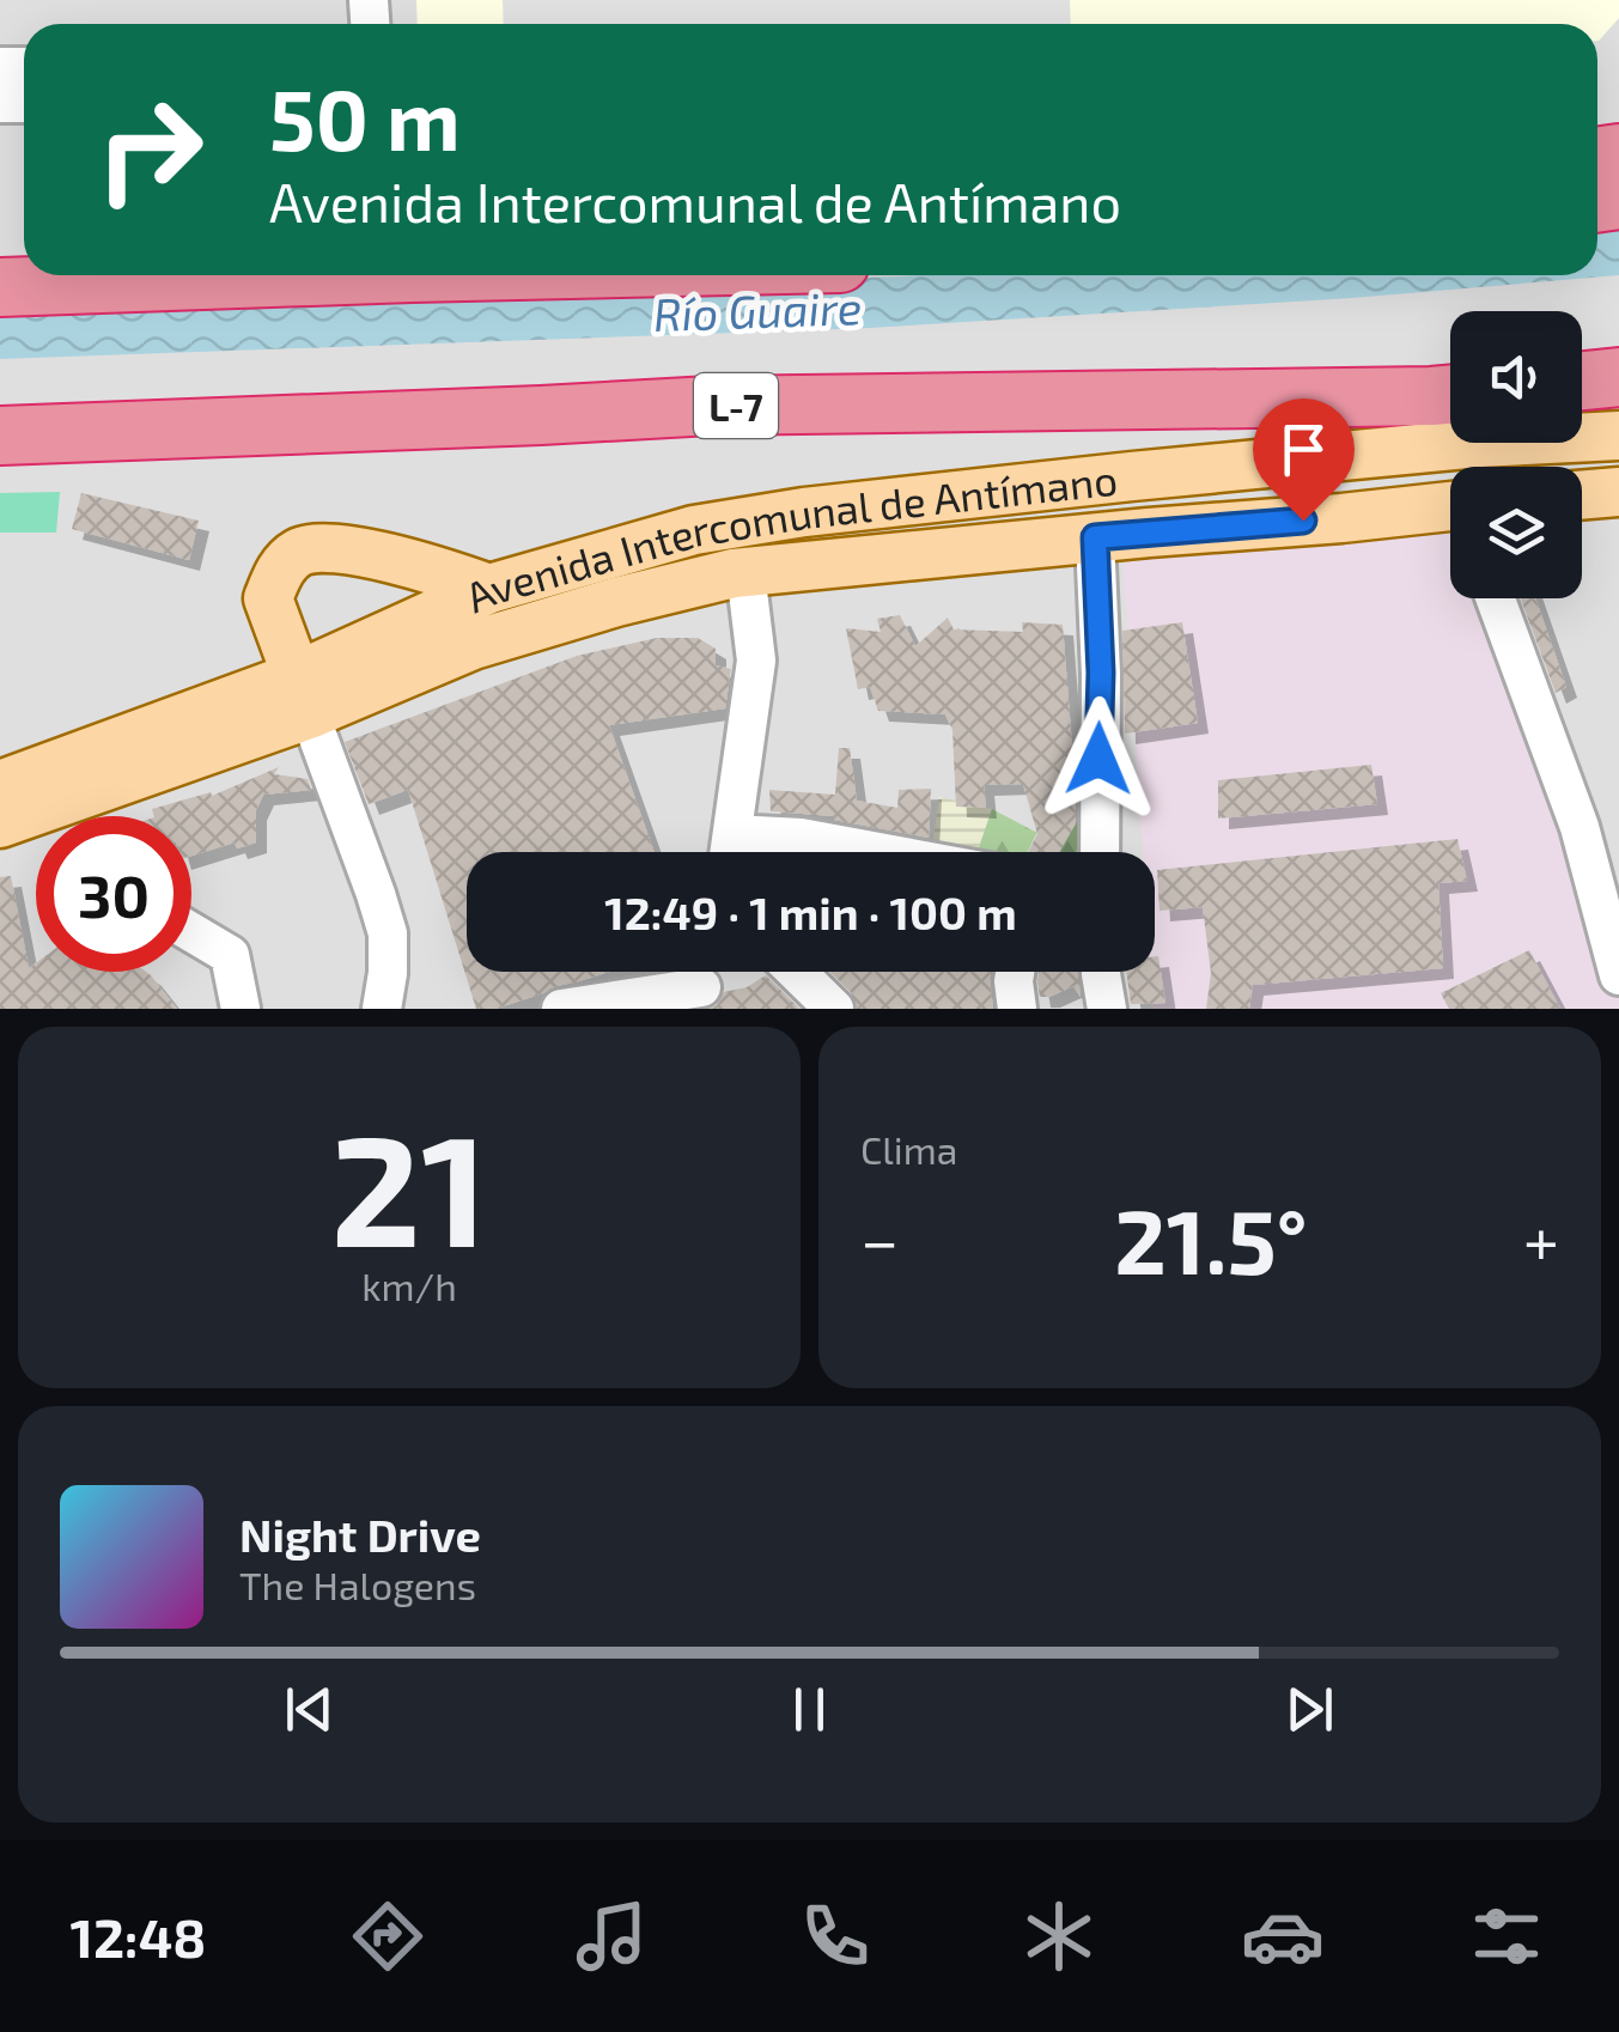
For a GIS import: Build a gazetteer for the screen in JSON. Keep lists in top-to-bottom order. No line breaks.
{"streets":{"highway":["L-7"],"main road":["Avenida Intercomunal de Antímano"]},"water":["Río Guaire"],"page":{"turn":["50 m","Avenida Intercomunal de Antímano"],"limit":"30","trip":"12:49 · 1 min · 100 m","tile":[["21","km/h"],"Clima"],"heat":["−","21.5°","+"],"song":["Night Drive","The Halogens"],"tabs":"12:48"}}
